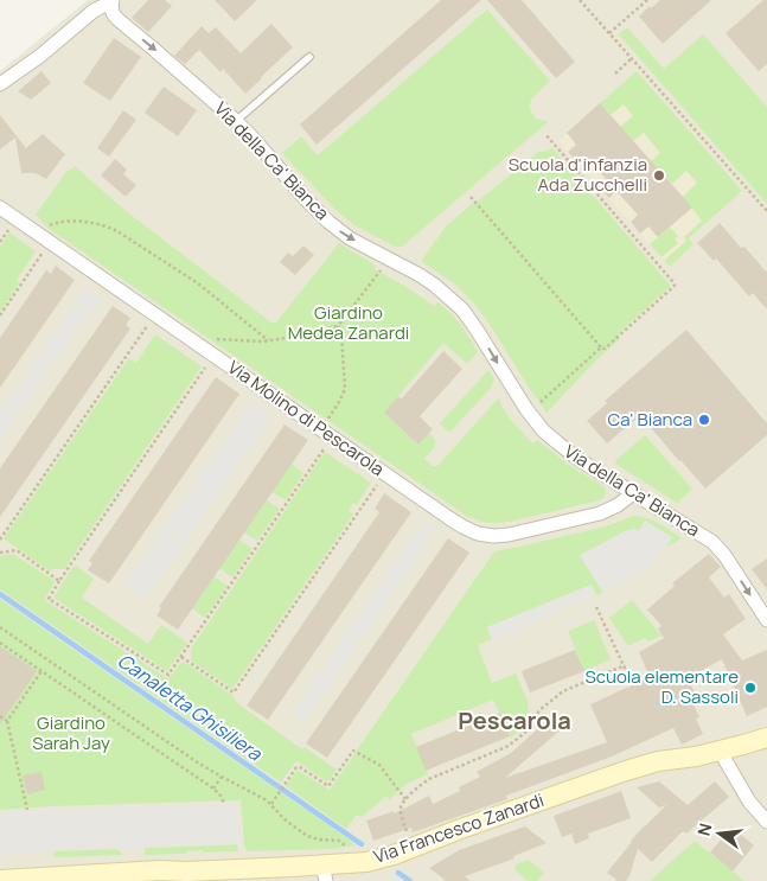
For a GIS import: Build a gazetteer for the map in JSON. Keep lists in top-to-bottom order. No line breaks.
{"streets":{"main road":["Via Francesco Zanardi"],"street":["Via della Ca' Bianca","Via Molino di Pescarola"]},"crossings":[["Via della Ca' Bianca","Via Molino di Pescarola"]],"one_way":["Via della Ca' Bianca"],"districts":["Pescarola"],"water":["Canaletta Ghisiliera"],"parks":["Giardino Medea Zanardi","Giardino Sarah Jay"],"places":["Scuola d'infanzia Ada Zucchelli","Ca' Bianca","Scuola elementare D. Sassoli"],"north":"left"}
